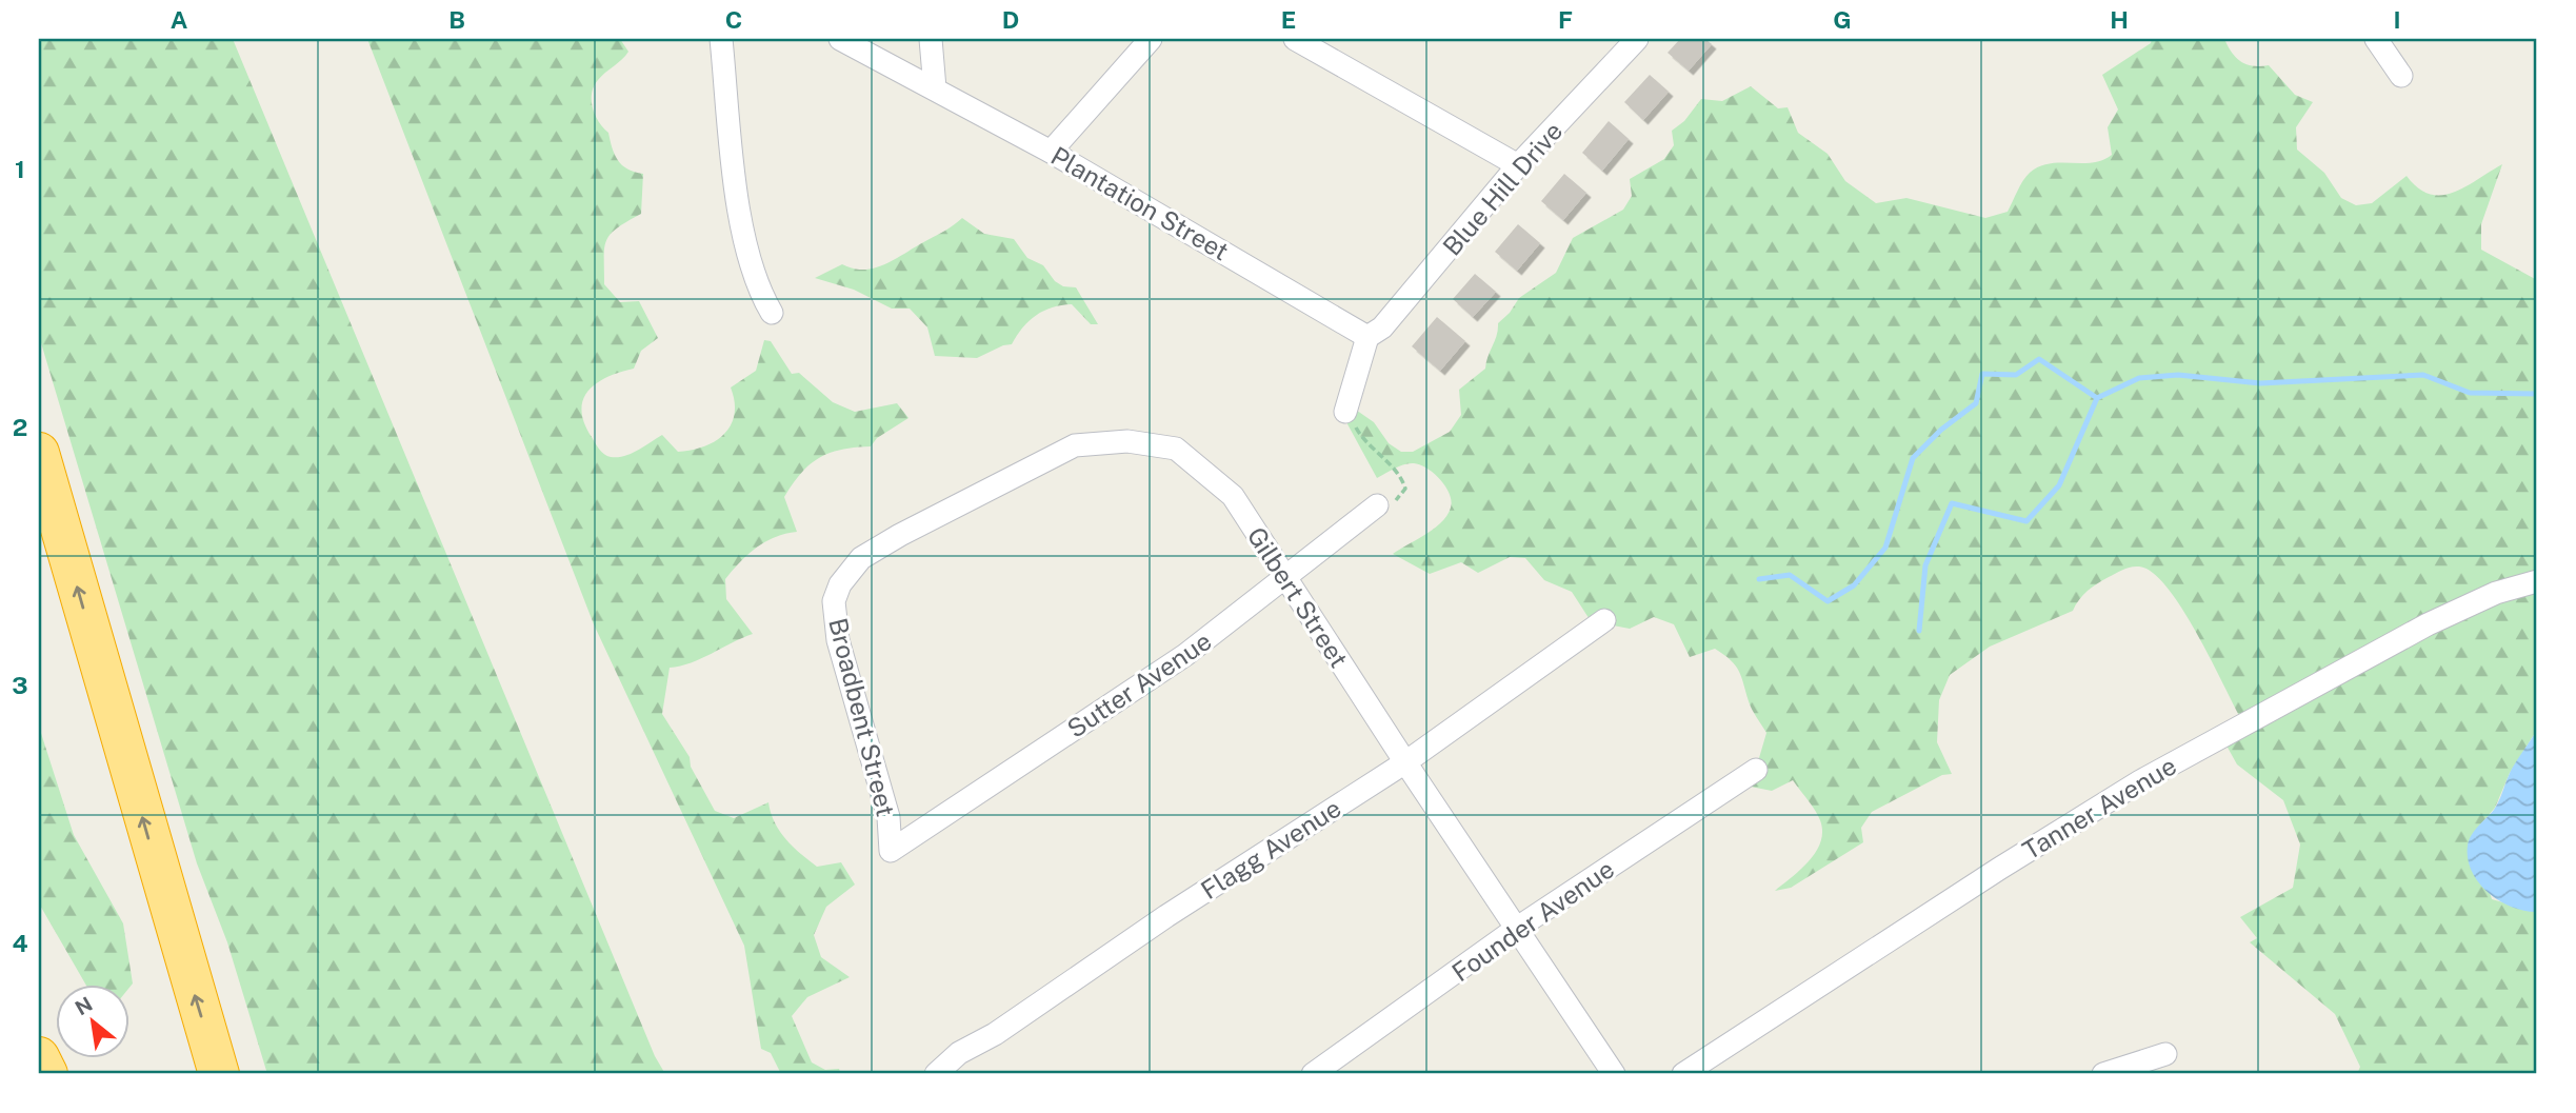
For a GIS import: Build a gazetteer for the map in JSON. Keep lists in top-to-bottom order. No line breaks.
{"streets":{"street":["Blue Hill Drive","Plantation Street","Gilbert Street","Sutter Avenue","Broadbent Street","Tanner Avenue","Flagg Avenue","Founder Avenue"]},"crossings":[["Blue Hill Drive","Plantation Street"],["Gilbert Street","Sutter Avenue"],["Gilbert Street","Broadbent Street"],["Gilbert Street","Flagg Avenue"],["Gilbert Street","Founder Avenue"],["Sutter Avenue","Broadbent Street"]],"north":"top left","grid":{"columns":["A","B","C","D","E","F","G","H","I"],"rows":["1","2","3","4"]}}
